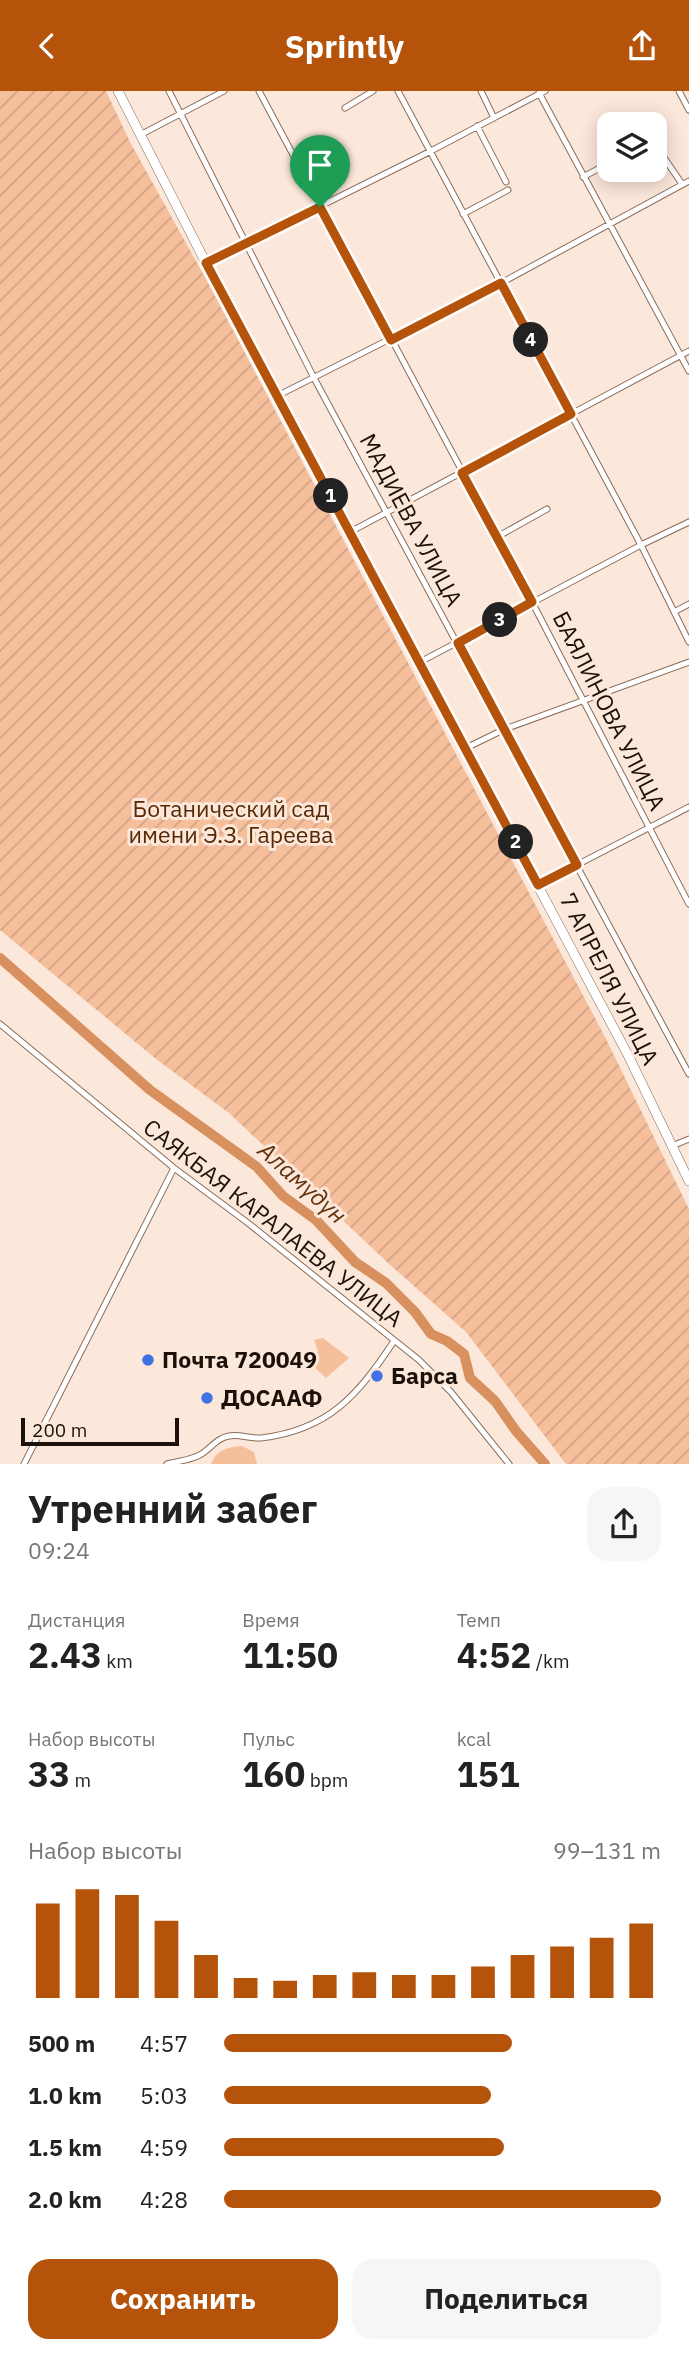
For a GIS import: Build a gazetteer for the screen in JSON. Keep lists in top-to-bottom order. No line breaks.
{"streets":{"main road":["7 АПРЕЛЯ УЛИЦА"],"street":["МАДИЕВА УЛИЦА","БАЯЛИНОВА УЛИЦА","САЯКБАЯ КАРАЛАЕВА УЛИЦА"]},"water":["Аламүдүн"],"parks":["Ботанический сад имени Э.З. Гареева"],"places":["Почта 720049","Барса","ДОСААФ"],"scale_bar":"200 m","page":{"header":"Sprintly","pins":["4","1","3","2"],"scale":"200 m","heading":["Утренний забег","09:24"],"stats":[["Дистанция","2.43 km"],["Время","11:50"],["Темп","4:52 /km"],["Набор высоты","33 m"],["Пульс","160 bpm"],["kcal","151"]],"chart":["Набор высоты","99–131 m"],"list":[{"name":"500 m","note":"4:57"},{"name":"1.0 km","note":"5:03"},{"name":"1.5 km","note":"4:59"},{"name":"2.0 km","note":"4:28"}],"buttons":["Сохранить","Поделиться"]}}
